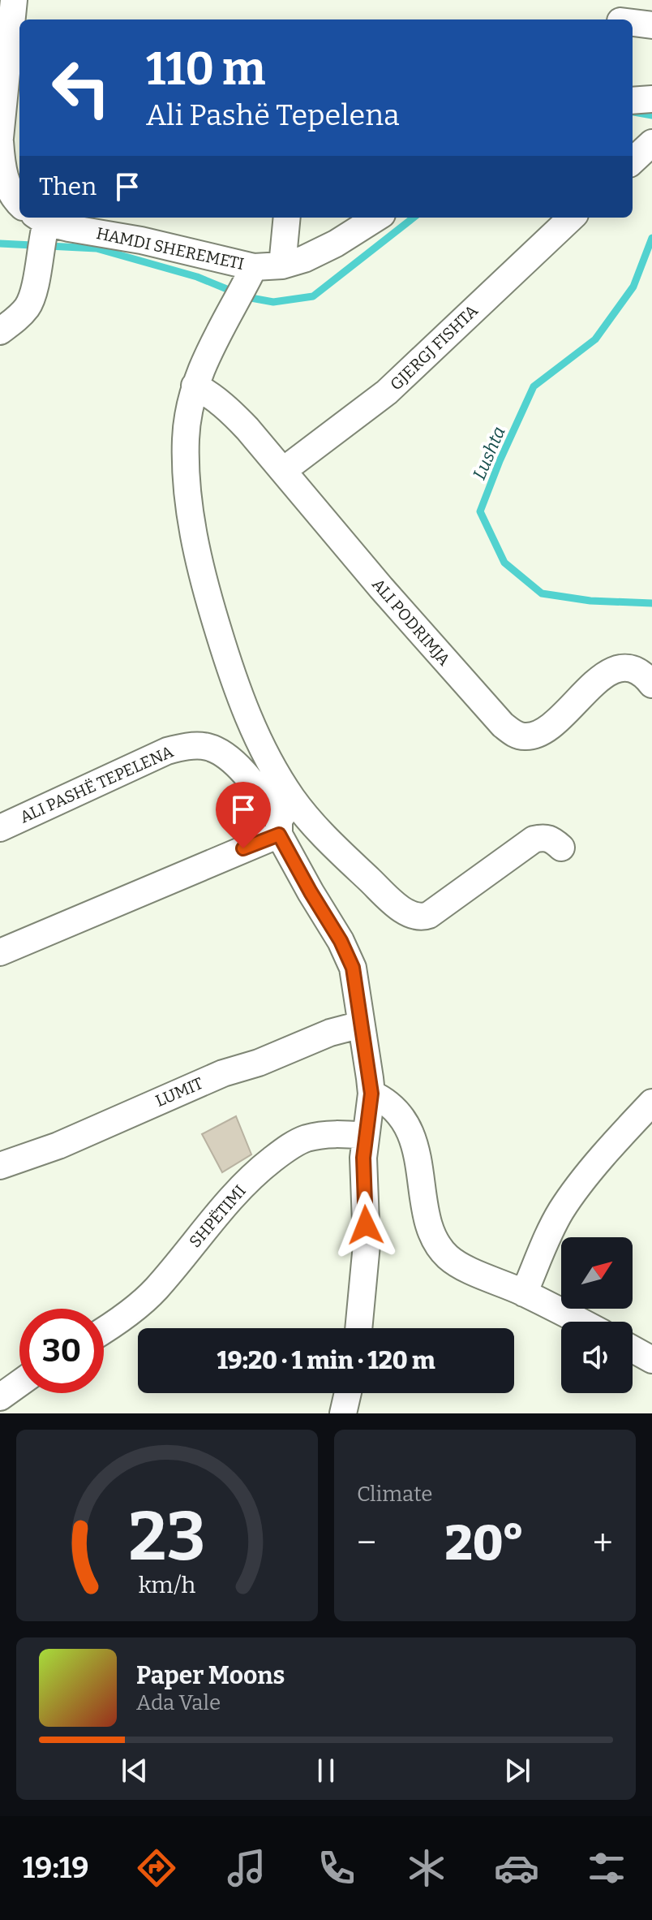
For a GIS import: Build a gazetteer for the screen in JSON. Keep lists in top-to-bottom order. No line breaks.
{"streets":{"street":["HAMDI SHEREMETI","GJERGJ FISHTA","ALI PODRIMJA","ALI PASHË TEPELENA","LUMIT","SHPËTIMI"]},"crossings":[["HAMDI SHEREMETI","ALI PASHË TEPELENA"],["GJERGJ FISHTA","ALI PODRIMJA"],["ALI PODRIMJA","ALI PASHË TEPELENA"],["ALI PASHË TEPELENA","LUMIT"],["ALI PASHË TEPELENA","SHPËTIMI"]],"water":["Lushta"],"north":"top right","page":{"turn":["110 m","Ali Pashë Tepelena"],"then":"Then","limit":"30","trip":"19:20 · 1 min · 120 m","tile":"Climate","heat":["−","20°","+"],"song":["Paper Moons","Ada Vale"],"tabs":"19:19","gauge":["23","km/h"]}}
